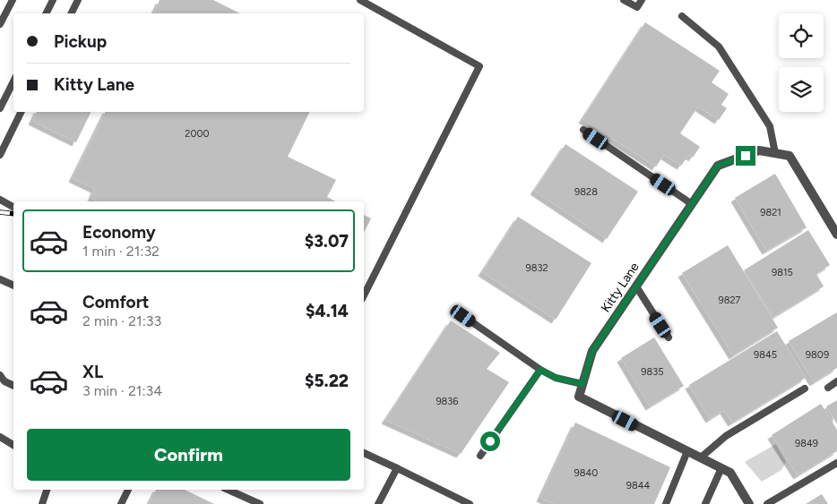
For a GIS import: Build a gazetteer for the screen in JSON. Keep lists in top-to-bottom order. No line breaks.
{"streets":{"street":["Kitty Lane"]},"house_numbers":["2000","9828","9821","9832","9815","9827","9845","9809","9835","9836","9849","9840","9844"],"page":{"banner":["Pickup","Kitty Lane"],"list":[{"name":"Economy","note":"1 min · 21:32","value":"$3.07"},{"name":"Comfort","note":"2 min · 21:33","value":"$4.14"},{"name":"XL","note":"3 min · 21:34","value":"$5.22"}],"buttons":"Confirm"}}
